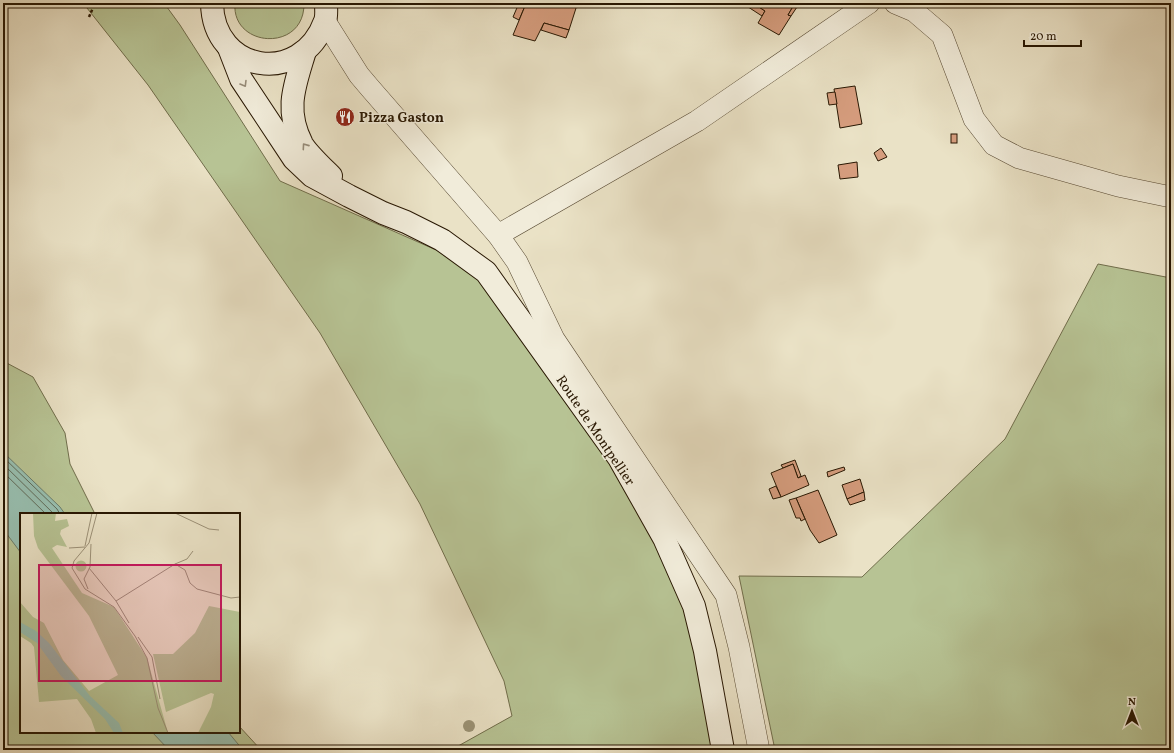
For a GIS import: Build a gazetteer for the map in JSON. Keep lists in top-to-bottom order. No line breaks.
{"streets":{"main road":["Route de Montpellier"]},"places":{"restaurant":["Pizza Gaston"]},"scale_bar":"20 m","north":"top"}
